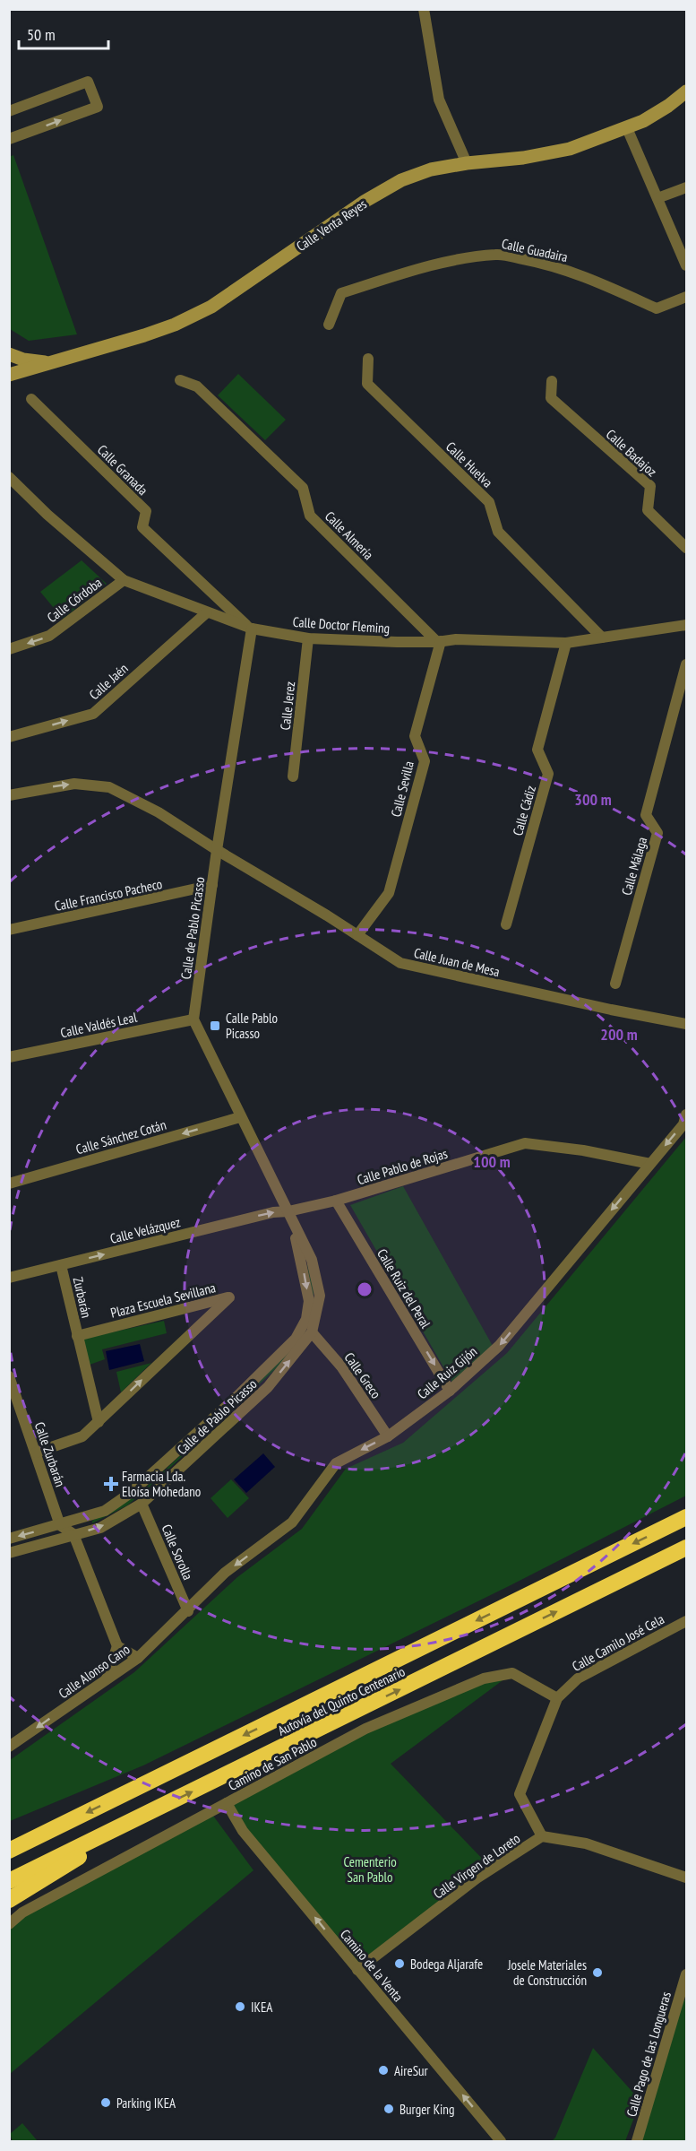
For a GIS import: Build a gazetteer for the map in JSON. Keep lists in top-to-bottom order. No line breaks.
{"streets":{"highway":["Autovía del Quinto Centenario"],"main road":["Calle Venta Reyes"],"street":["Calle Guadaira","Calle Badajoz","Calle Huelva","Calle Granada","Calle Almería","Calle Córdoba","Calle Doctor Fleming","Calle Jaén","Calle Jerez","Calle Sevilla","Calle Cádiz","Calle Málaga","Calle Francisco Pacheco","Calle de Pablo Picasso","Calle Juan de Mesa","Calle Valdés Leal","Calle Sánchez Cotán","Calle Pablo de Rojas","Calle Velázquez","Calle Ruiz del Peral","Zurbarán","Plaza Escuela Sevillana","Calle Ruiz Gijón","Calle Greco","Calle Zurbarán","Calle Sorolla","Calle Camilo José Cela","Calle Alonso Cano","Camino de San Pablo","Calle Virgen de Loreto","Camino de la Venta","Calle Pago de las Longueras"]},"crossings":[["Calle Huelva","Calle Doctor Fleming"],["Calle Granada","Calle Doctor Fleming"],["Calle Granada","Calle de Pablo Picasso"],["Calle Almería","Calle Doctor Fleming"],["Calle Almería","Calle Sevilla"],["Calle Córdoba","Calle Doctor Fleming"],["Calle Doctor Fleming","Calle Jaén"],["Calle Doctor Fleming","Calle Jerez"],["Calle Doctor Fleming","Calle Sevilla"],["Calle Doctor Fleming","Calle Cádiz"],["Calle Doctor Fleming","Calle de Pablo Picasso"],["Calle Sevilla","Calle Juan de Mesa"],["Calle Francisco Pacheco","Calle de Pablo Picasso"],["Calle de Pablo Picasso","Calle Juan de Mesa"],["Calle de Pablo Picasso","Calle Valdés Leal"],["Calle de Pablo Picasso","Calle Sánchez Cotán"],["Calle de Pablo Picasso","Calle Pablo de Rojas"],["Calle de Pablo Picasso","Calle Velázquez"],["Calle de Pablo Picasso","Calle Greco"],["Calle de Pablo Picasso","Calle Zurbarán"],["Calle de Pablo Picasso","Calle Sorolla"],["Calle de Pablo Picasso","Calle Alonso Cano"],["Calle Pablo de Rojas","Calle Velázquez"],["Calle Pablo de Rojas","Calle Ruiz del Peral"],["Calle Pablo de Rojas","Calle Ruiz Gijón"],["Calle Velázquez","Zurbarán"],["Calle Ruiz del Peral","Calle Ruiz Gijón"],["Zurbarán","Plaza Escuela Sevillana"],["Plaza Escuela Sevillana","Calle Zurbarán"],["Calle Ruiz Gijón","Calle Greco"],["Calle Ruiz Gijón","Calle Sorolla"],["Calle Ruiz Gijón","Calle Alonso Cano"],["Calle Sorolla","Calle Alonso Cano"],["Calle Camilo José Cela","Camino de San Pablo"],["Calle Camilo José Cela","Calle Virgen de Loreto"],["Camino de San Pablo","Camino de la Venta"],["Calle Virgen de Loreto","Camino de la Venta"]],"one_way":["Calle Córdoba","Calle Jaén","Calle Sánchez Cotán","Calle Velázquez","Calle Ruiz del Peral","Calle Ruiz Gijón","Camino de la Venta"],"parks":["Cementerio San Pablo"],"places":{"transit":["Calle Pablo Picasso"],"health":["Farmacia Lda. Eloísa Mohedano"],"other":["Bodega Aljarafe","Josele Materiales de Construcción","IKEA","AireSur","Parking IKEA","Burger King"]},"scale_bar":"50 m","rings":["300 m","200 m","100 m"]}
